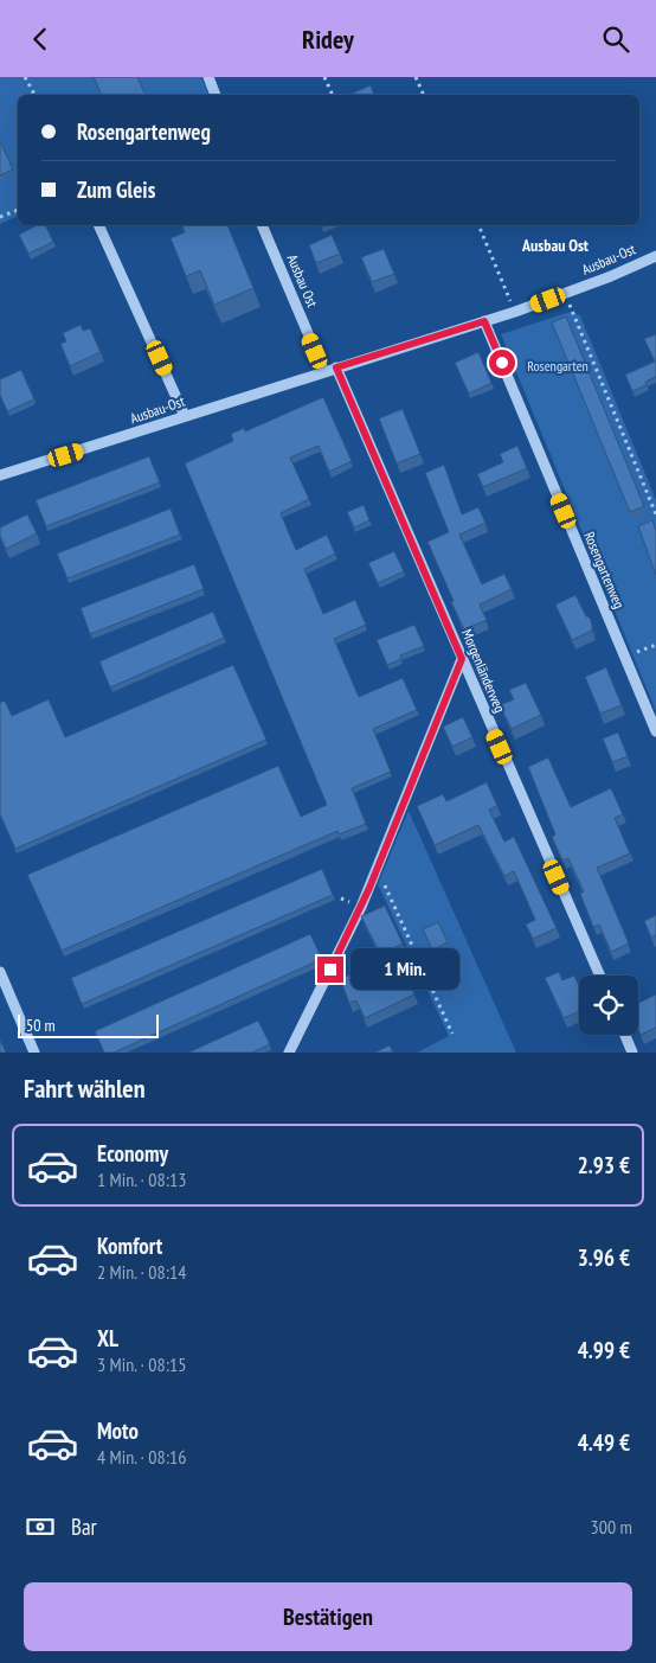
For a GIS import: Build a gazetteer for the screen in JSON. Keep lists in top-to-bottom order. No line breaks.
{"streets":{"street":["Ausbau-Ost","Ausbau Ost","Rosengartenweg","Morgenländerweg"]},"crossings":[["Ausbau-Ost","Ausbau Ost"],["Ausbau-Ost","Rosengartenweg"],["Ausbau-Ost","Morgenländerweg"]],"districts":["Ausbau Ost"],"parks":["Rosengarten"],"scale_bar":"50 m","page":{"header":"Ridey","banner":["Rosengartenweg","Zum Gleis"],"bubble":"1 Min.","scale":"50 m","heading":"Fahrt wählen","list":[{"name":"Economy","note":"1 Min. · 08:13","value":"2.93 €"},{"name":"Komfort","note":"2 Min. · 08:14","value":"3.96 €"},{"name":"XL","note":"3 Min. · 08:15","value":"4.99 €"},{"name":"Moto","note":"4 Min. · 08:16","value":"4.49 €"}],"pay":["Bar","300 m"],"buttons":"Bestätigen"}}
